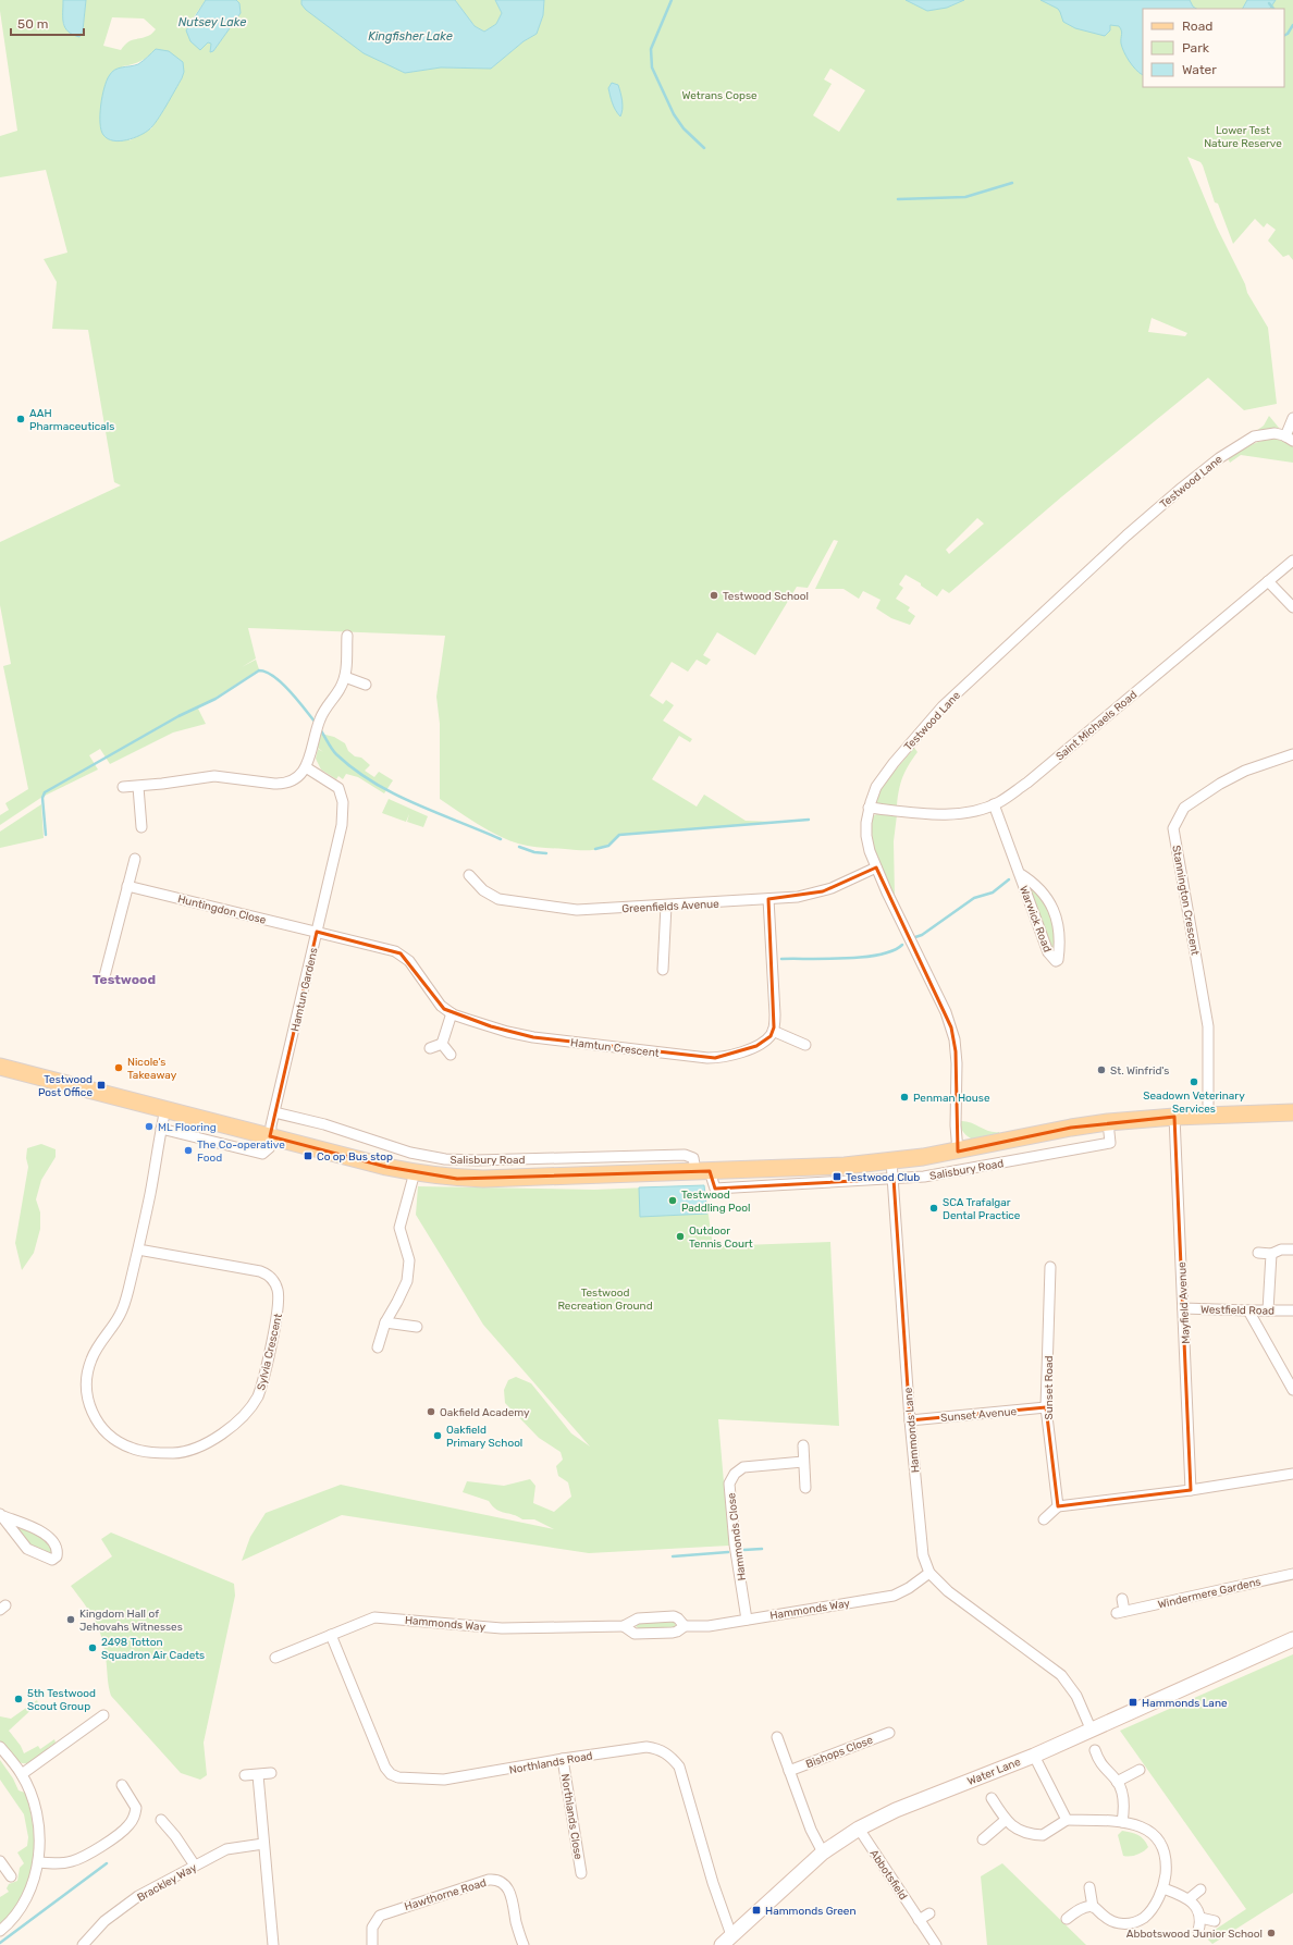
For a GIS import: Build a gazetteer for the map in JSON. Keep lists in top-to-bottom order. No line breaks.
{"streets":{"main road":["Salisbury Road"],"street":["Testwood Lane","Saint Michaels Road","Stannington Crescent","Greenfields Avenue","Huntingdon Close","Warwick Road","Hamtun Gardens","Hamtun Crescent","Mayfield Avenue","Westfield Road","Sylvia Crescent","Sunset Road","Sunset Avenue","Hammonds Lane","Hammonds Close","Windermere Gardens","Hammonds Way","Bishops Close","Northlands Road","Water Lane","Northlands Close","Abbotsfield","Brackley Way","Hawthorne Road"]},"crossings":[["Testwood Lane","Saint Michaels Road"],["Testwood Lane","Greenfields Avenue"],["Testwood Lane","Salisbury Road"],["Saint Michaels Road","Warwick Road"],["Stannington Crescent","Salisbury Road"],["Huntingdon Close","Hamtun Gardens"],["Huntingdon Close","Hamtun Crescent"],["Hamtun Gardens","Hamtun Crescent"],["Hamtun Gardens","Salisbury Road"],["Salisbury Road","Mayfield Avenue"],["Salisbury Road","Sylvia Crescent"],["Salisbury Road","Hammonds Lane"],["Mayfield Avenue","Westfield Road"],["Sunset Road","Sunset Avenue"],["Sunset Avenue","Hammonds Lane"],["Hammonds Lane","Hammonds Way"],["Hammonds Lane","Water Lane"],["Hammonds Close","Hammonds Way"],["Hammonds Way","Northlands Road"],["Northlands Road","Water Lane"],["Northlands Road","Northlands Close"],["Water Lane","Abbotsfield"]],"districts":["Testwood"],"water":["Nutsey Lake","Kingfisher Lake"],"parks":["Wetrans Copse","Lower Test Nature Reserve","Testwood Recreation Ground"],"places":{"other":["AAH Pharmaceuticals","Testwood School","Nicole's Takeaway","St. Winfrid's","Seadown Veterinary Services","Penman House","ML Flooring","The Co-operative Food","Testwood Paddling Pool","SCA Trafalgar Dental Practice","Outdoor Tennis Court","Oakfield Academy","Oakfield Primary School","Kingdom Hall of Jehovahs Witnesses","2498 Totton Squadron Air Cadets","5th Testwood Scout Group","Abbotswood Junior School"],"transit":["Testwood Post Office","Co op Bus stop","Testwood Club","Hammonds Lane","Hammonds Green"]},"legend":["Road","Park","Water"],"scale_bar":"50 m"}
